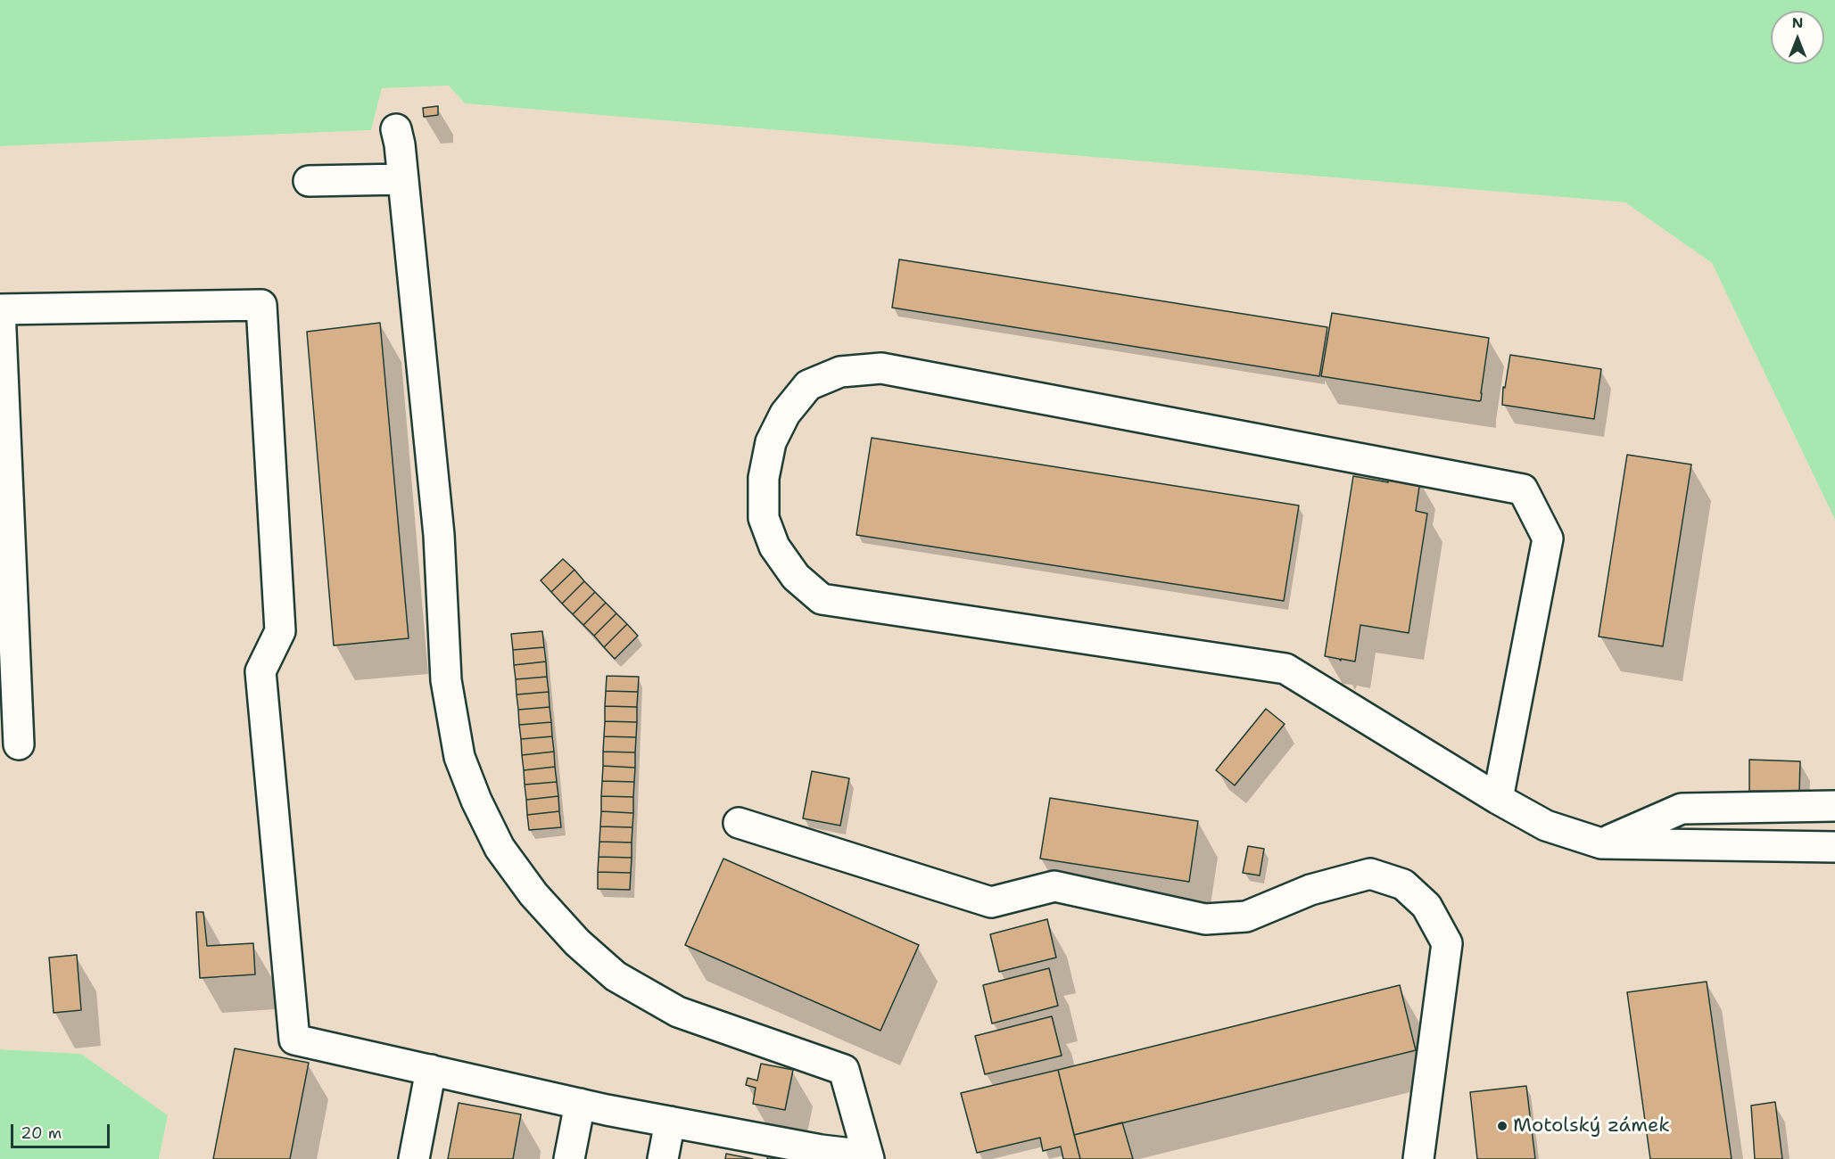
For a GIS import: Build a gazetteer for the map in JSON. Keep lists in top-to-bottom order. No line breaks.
{"places":["Motolský zámek"],"scale_bar":"20 m","north":"top"}
